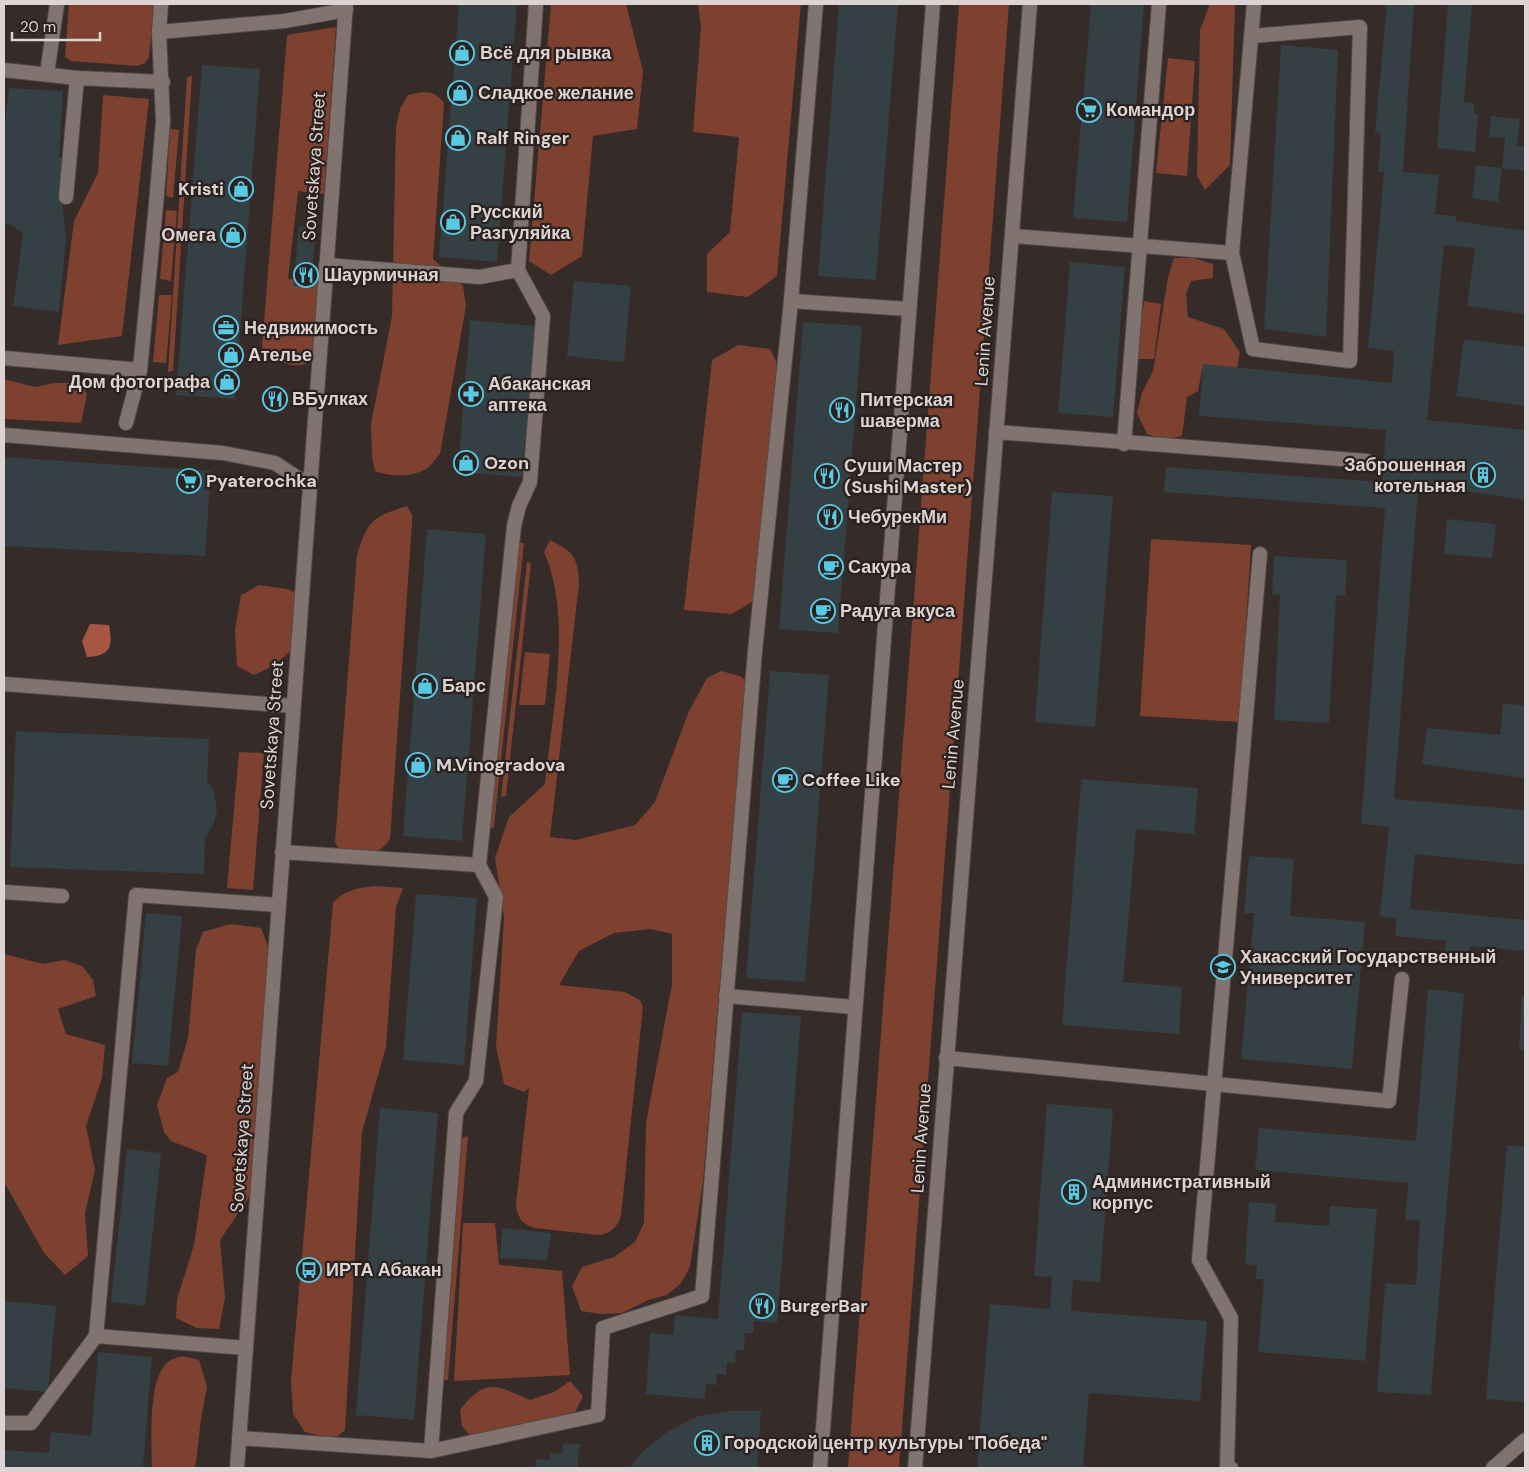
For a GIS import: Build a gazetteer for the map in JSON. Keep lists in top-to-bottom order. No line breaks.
{"streets":{"street":["Sovetskaya Street","Lenin Avenue"]},"places":{"shop":["Всё для рывка","Сладкое желание","Ralf Ringer","Kristi","Русский Разгуляйка","Омега","Ателье","Дом фотографа","Ozon","Барс","M.Vinogradova"],"supermarket":["Командор","Pyaterochka"],"restaurant":["Шаурмичная","ВБулках","Питерская шаверма","Суши Мастер (Sushi Master)","ЧебурекМи","BurgerBar"],"office":["Недвижимость"],"pharmacy":["Абаканская аптека"],"building":["Заброшенная котельная","Административный корпус","Городской центр культуры \"Победа\""],"cafe":["Сакура","Радуга вкуса","Coffee Like"],"school or university":["Хакасский Государственный Университет"],"bus stop":["ИРТА Абакан"]},"scale_bar":"20 m"}
